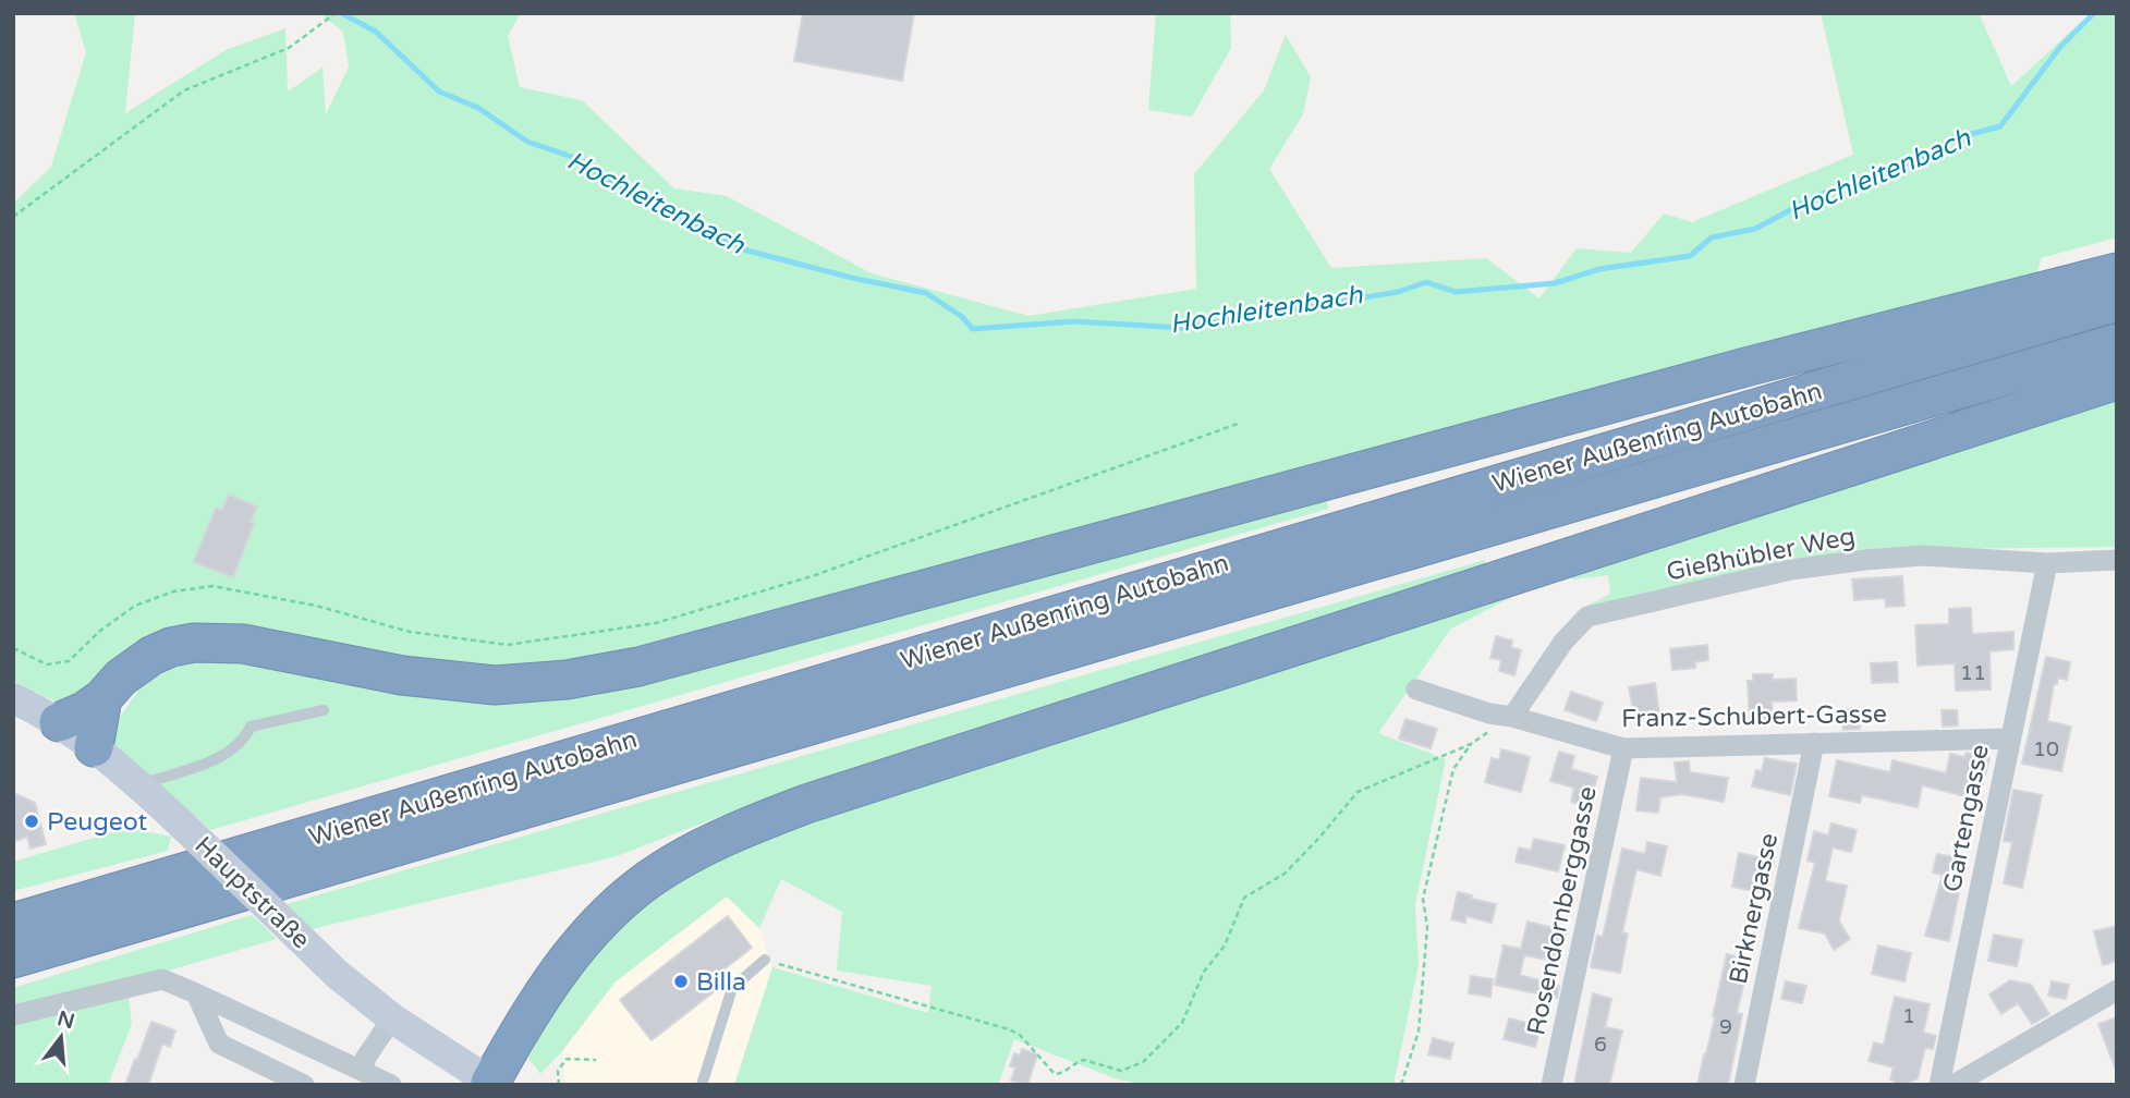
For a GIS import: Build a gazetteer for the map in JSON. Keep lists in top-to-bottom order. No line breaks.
{"streets":{"highway":["Wiener Außenring Autobahn"],"main road":["Hauptstraße"],"street":["Gießhübler Weg","Franz-Schubert-Gasse","Gartengasse","Birknergasse","Rosendornberggasse"]},"crossings":[["Gießhübler Weg","Franz-Schubert-Gasse"],["Gießhübler Weg","Gartengasse"],["Franz-Schubert-Gasse","Gartengasse"],["Franz-Schubert-Gasse","Birknergasse"],["Franz-Schubert-Gasse","Rosendornberggasse"]],"water":["Hochleitenbach"],"places":["Peugeot","Billa"],"house_numbers":["11","10","1","9","6"],"north":"top"}
